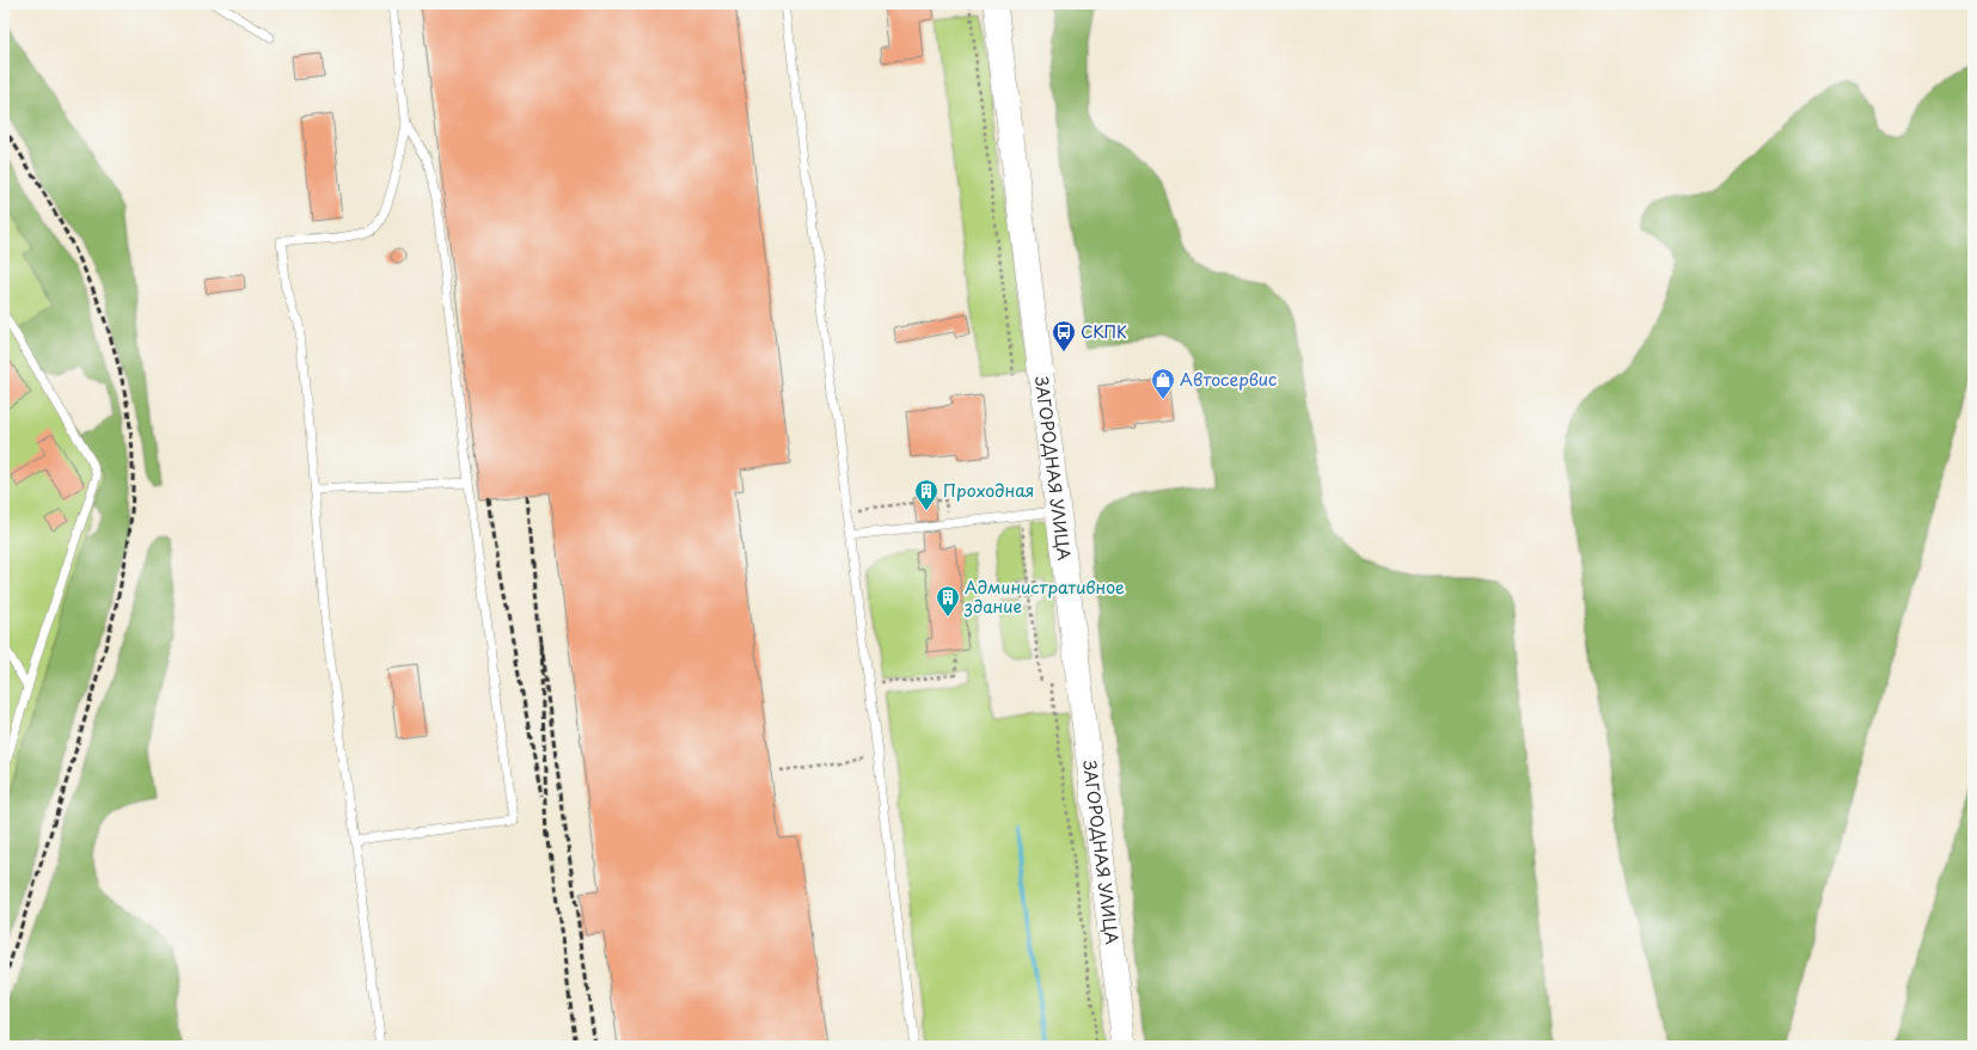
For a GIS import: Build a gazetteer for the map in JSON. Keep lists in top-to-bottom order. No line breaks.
{"streets":{"street":["ЗАГОРОДНАЯ УЛИЦА"]},"places":{"bus stop":["СКПК"],"shop":["Автосервис"],"building":["Проходная","Административное здание"]}}
